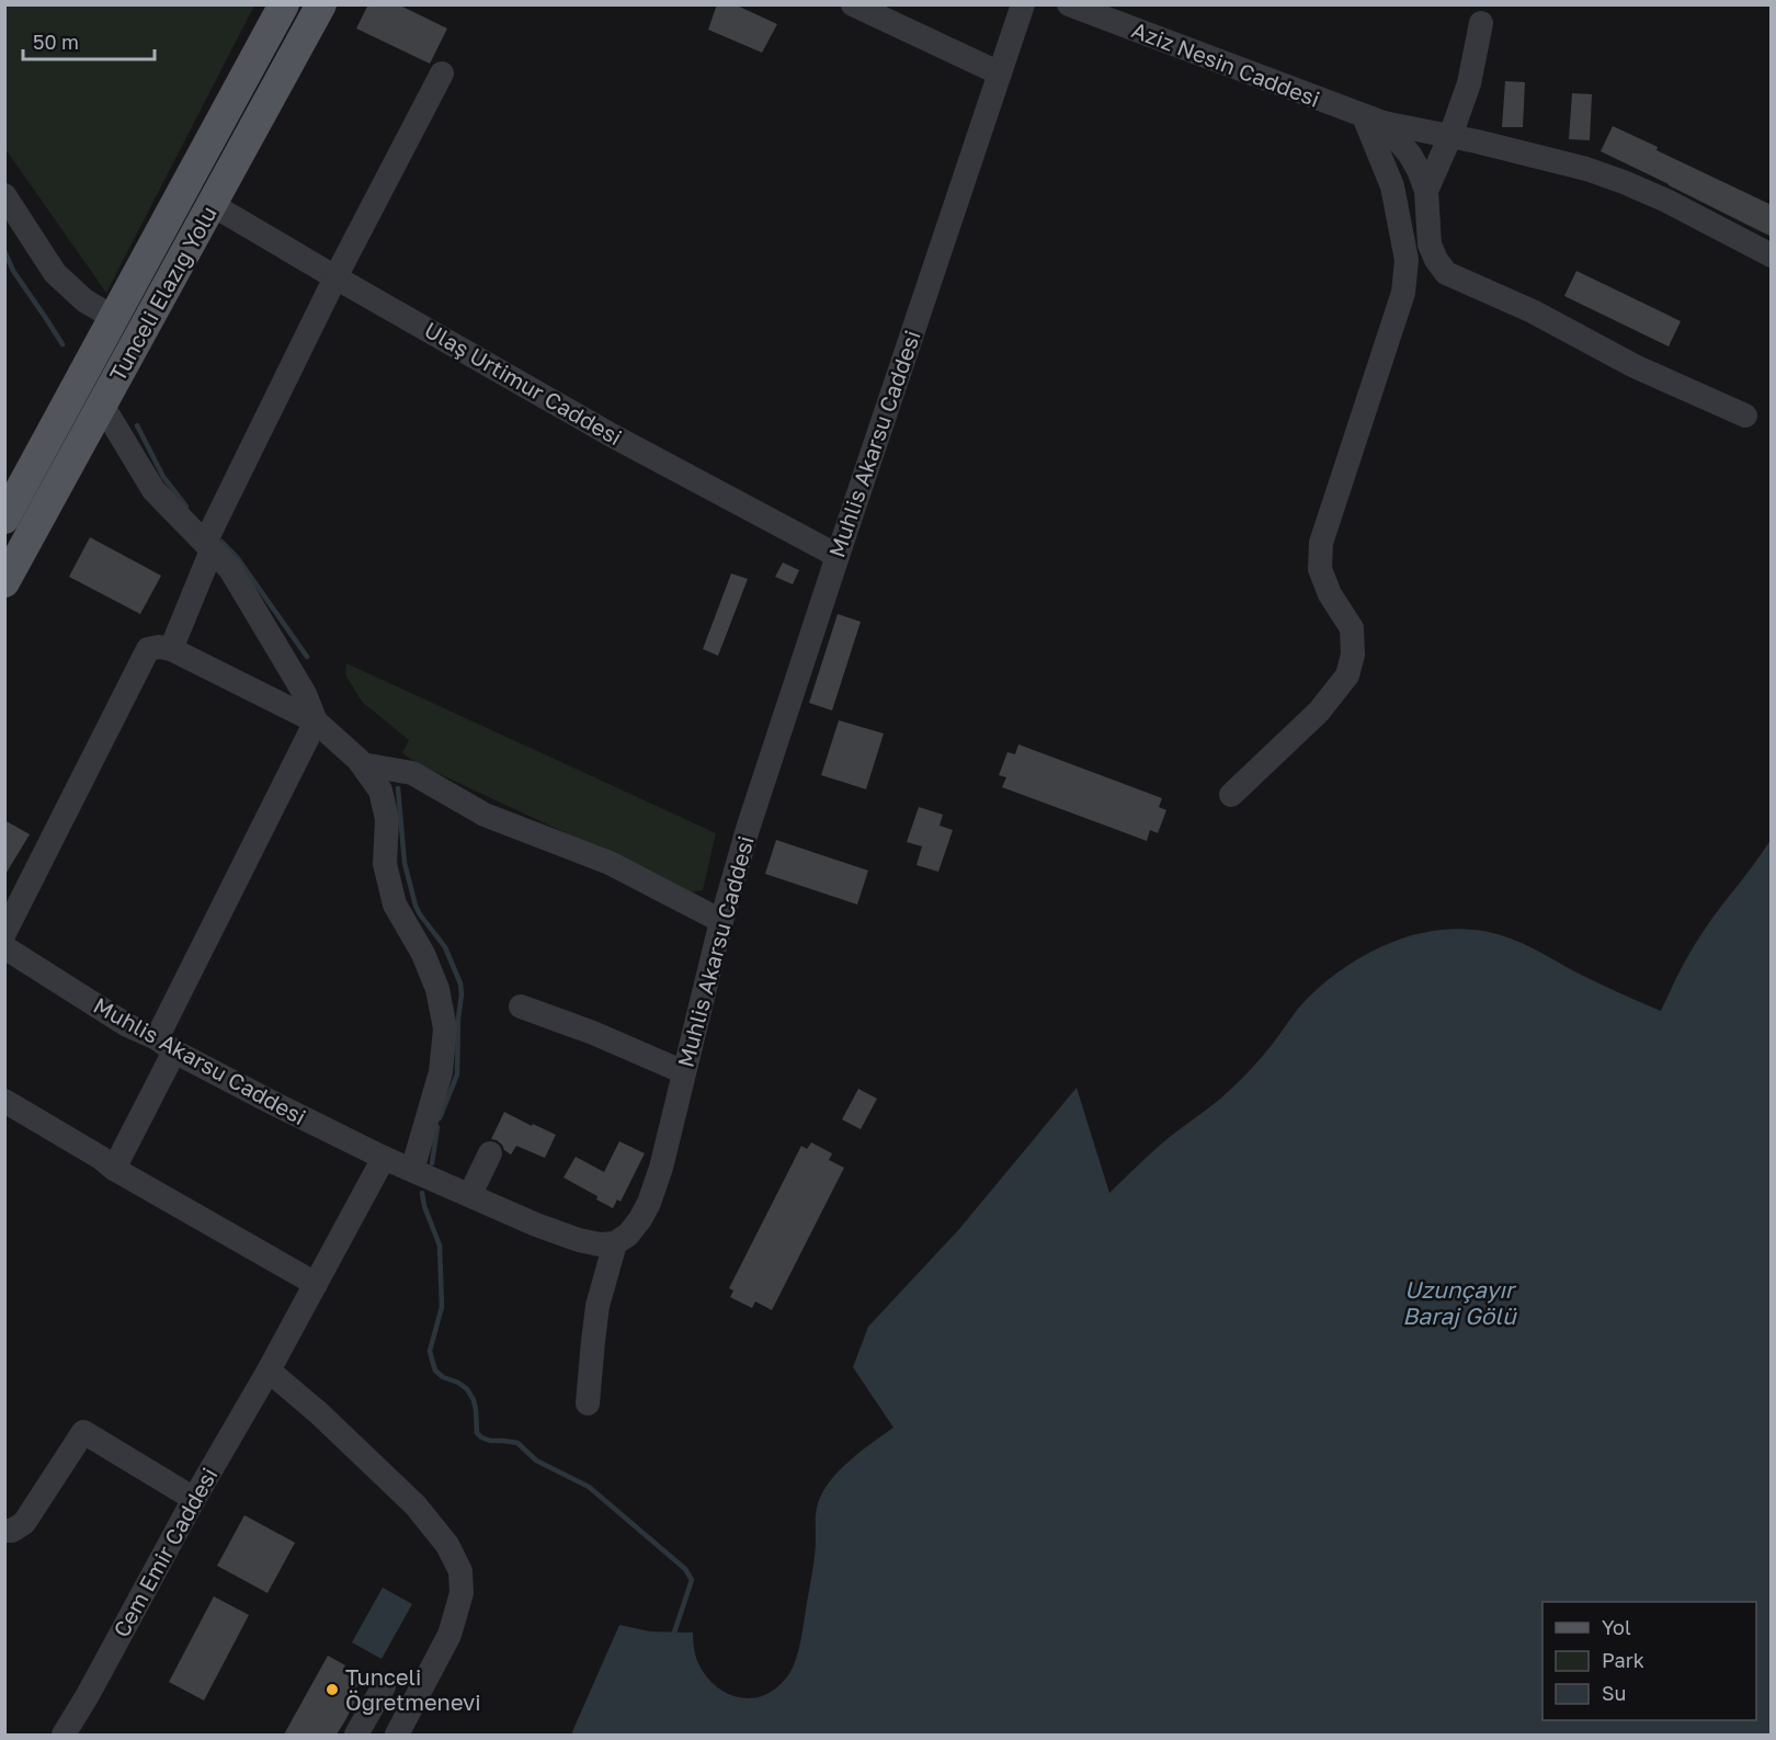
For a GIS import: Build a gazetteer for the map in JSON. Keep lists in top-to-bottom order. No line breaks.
{"streets":{"main road":["Tunceli Elazığ Yolu"],"street":["Aziz Nesin Caddesi","Ulaş Urtimur Caddesi","Muhlis Akarsu Caddesi","Cem Emir Caddesi"]},"crossings":[["Tunceli Elazığ Yolu","Ulaş Urtimur Caddesi"],["Ulaş Urtimur Caddesi","Muhlis Akarsu Caddesi"],["Muhlis Akarsu Caddesi","Cem Emir Caddesi"]],"water":["Uzunçayır Baraj Gölü"],"places":["Tunceli Öğretmenevi"],"legend":["Yol","Park","Su"],"scale_bar":"50 m"}
